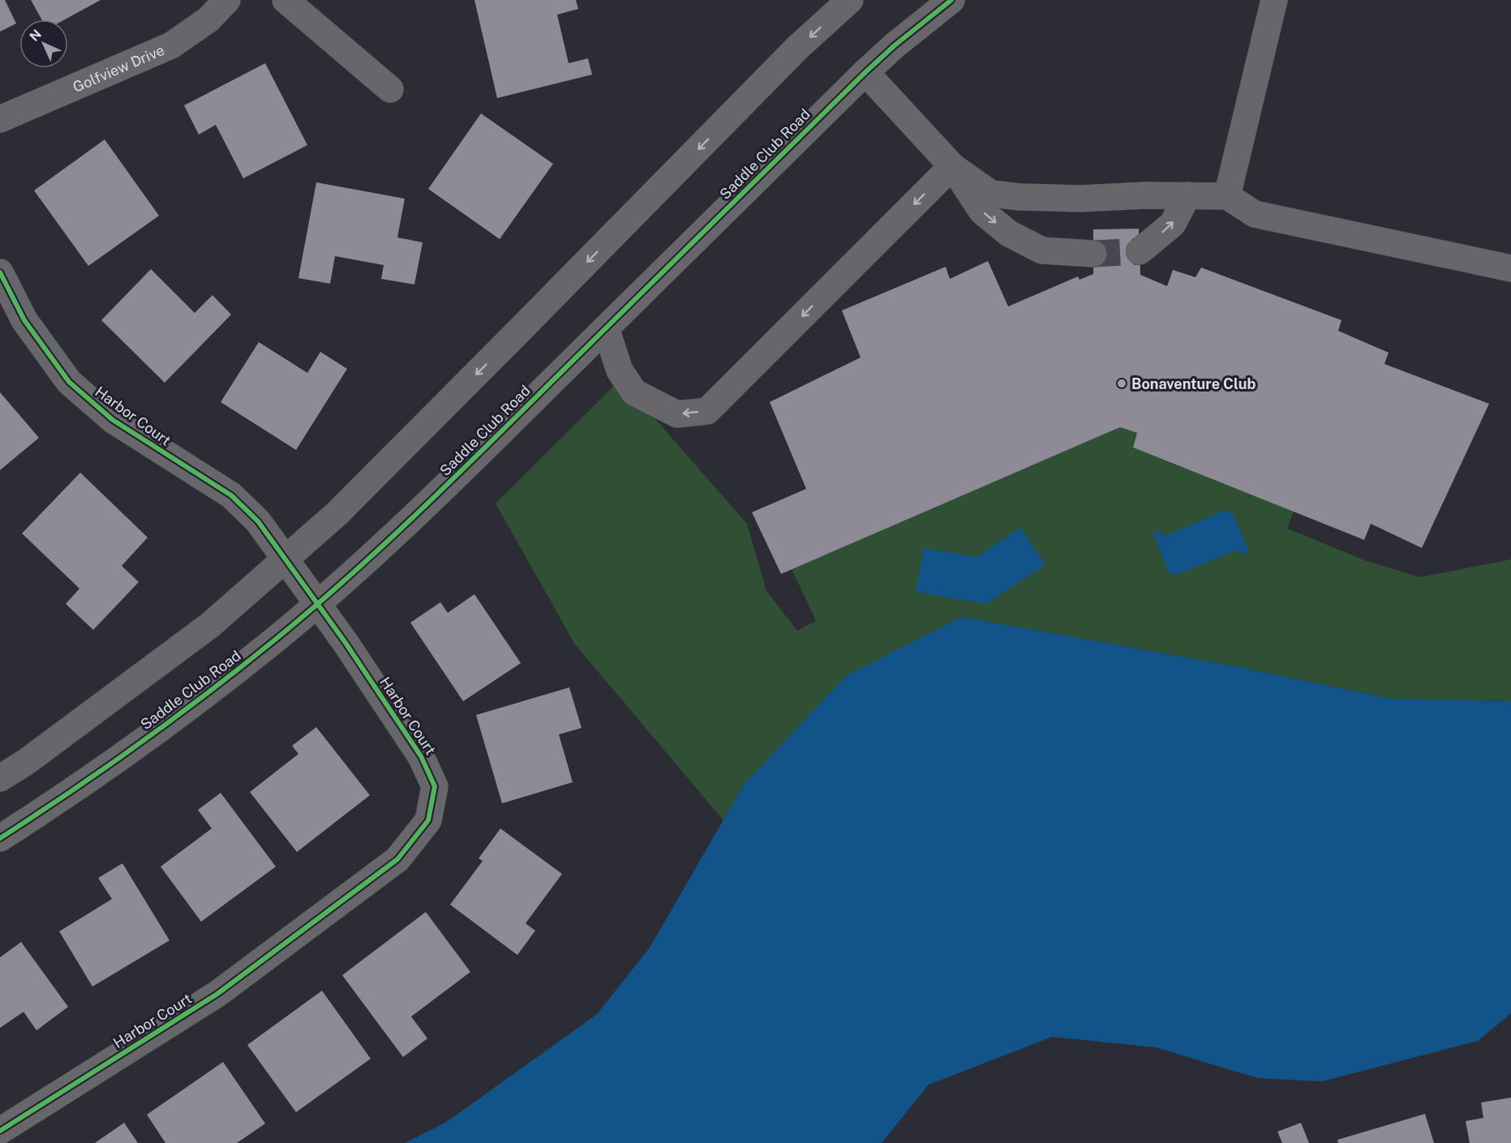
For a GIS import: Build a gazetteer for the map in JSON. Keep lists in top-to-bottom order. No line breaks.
{"streets":{"street":["Golfview Drive","Saddle Club Road","Harbor Court"]},"crossings":[["Saddle Club Road","Harbor Court"]],"places":["Bonaventure Club"],"north":"top left"}
